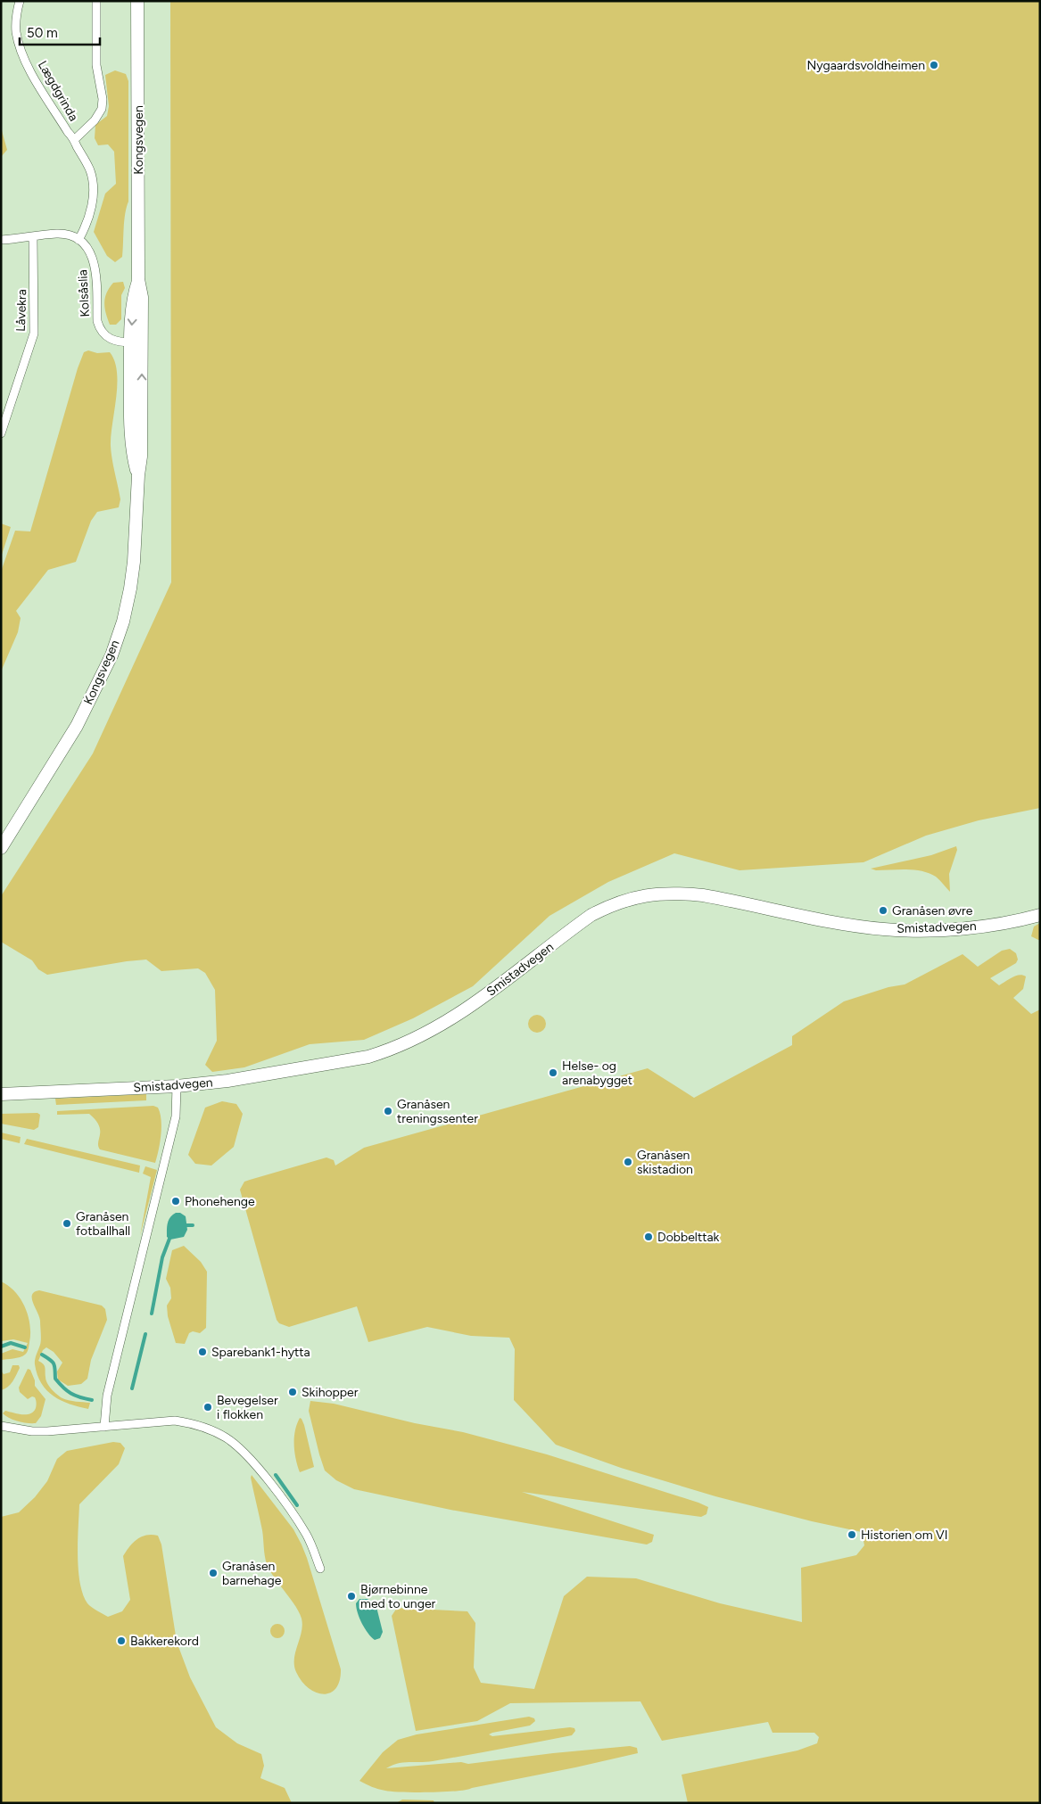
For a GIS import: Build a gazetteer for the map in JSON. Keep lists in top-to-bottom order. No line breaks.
{"streets":{"street":["Lægdgrinda","Kongsvegen","Kolsåslia","Låvekra","Smistadvegen"]},"crossings":[["Lægdgrinda","Kolsåslia"],["Kongsvegen","Kolsåslia"]],"places":["Nygaardsvoldheimen","Granåsen øvre","Helse- og arenabygget","Granåsen treningssenter","Granåsen skistadion","Phonehenge","Granåsen fotballhall","Dobbelttak","Sparebank1-hytta","Skihopper","Bevegelser i flokken","Historien om VI","Granåsen barnehage","Bjørnebinne med to unger","Bakkerekord"],"scale_bar":"50 m"}
